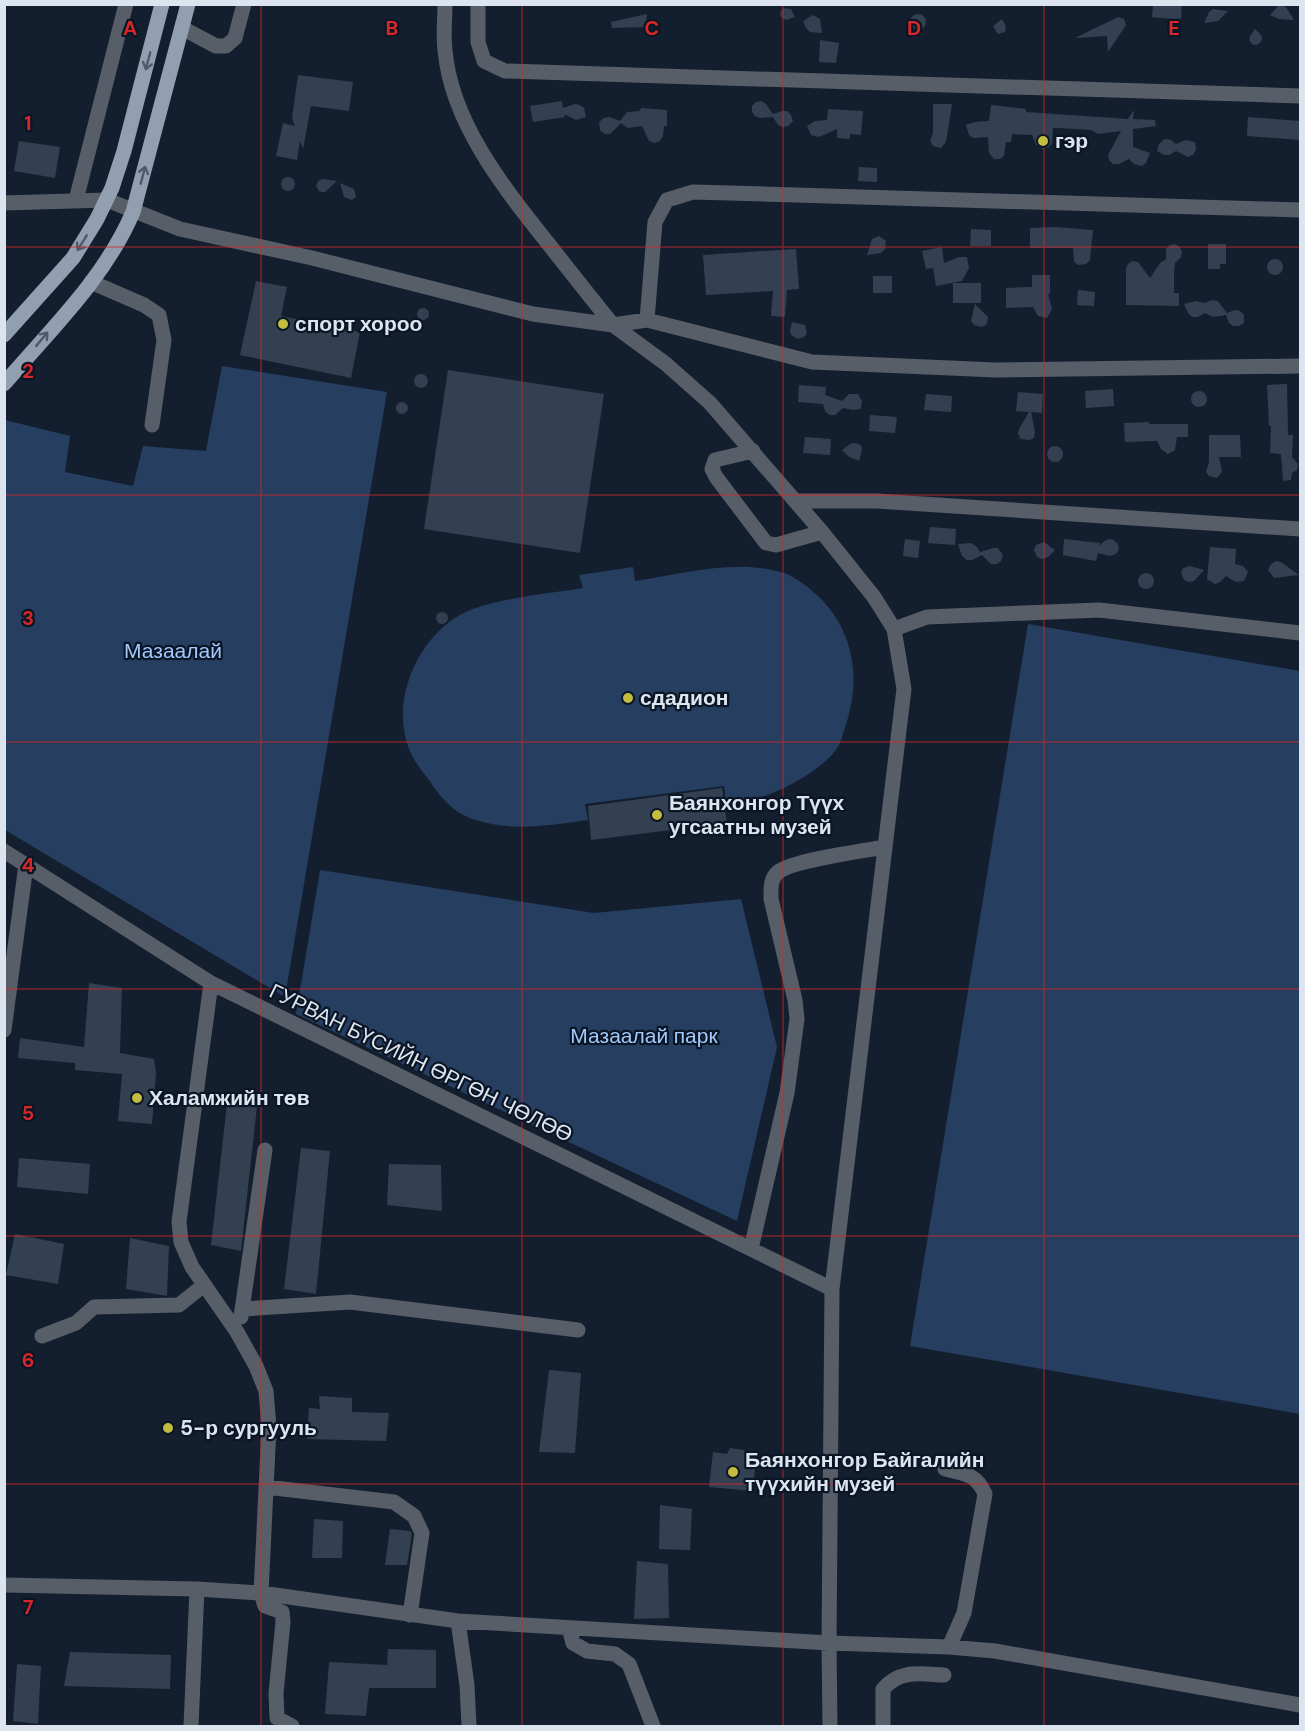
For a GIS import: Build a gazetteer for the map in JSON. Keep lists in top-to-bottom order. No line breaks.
{"streets":{"street":["ГУРВАН БҮСИЙН ӨРГӨН ЧӨЛӨӨ"]},"parks":["Мазаалай","Мазаалай парк"],"places":["гэр","спорт хороо","сдадион","Баянхонгор Түүх угсаатны музей","Халамжийн төв","5-р сургууль","Баянхонгор Байгалийн түүхийн музей"],"grid":{"columns":["A","B","C","D","E"],"rows":["1","2","3","4","5","6","7"]}}
